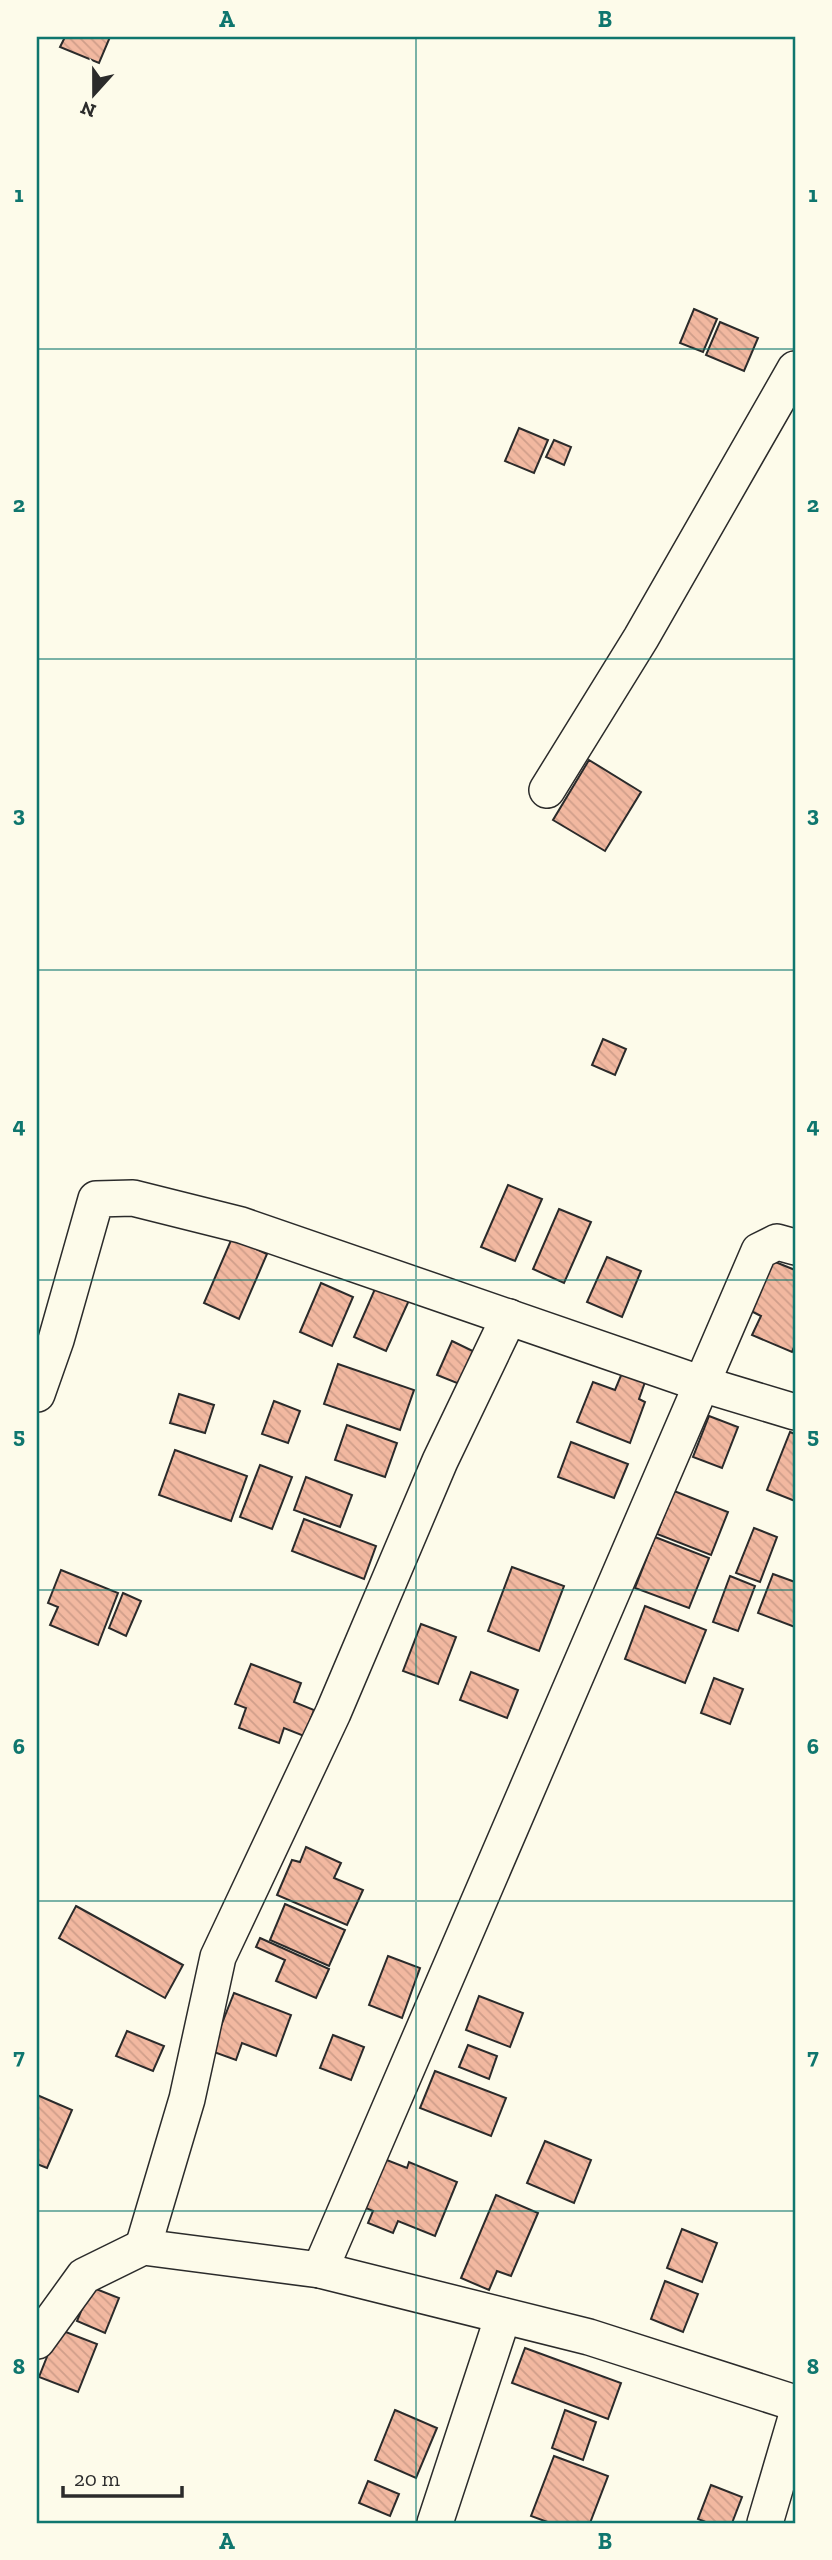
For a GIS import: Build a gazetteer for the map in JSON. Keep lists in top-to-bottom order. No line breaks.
{"scale_bar":"20 m","north":"bottom","grid":{"columns":["A","B"],"rows":["1","2","3","4","5","6","7","8"]}}
